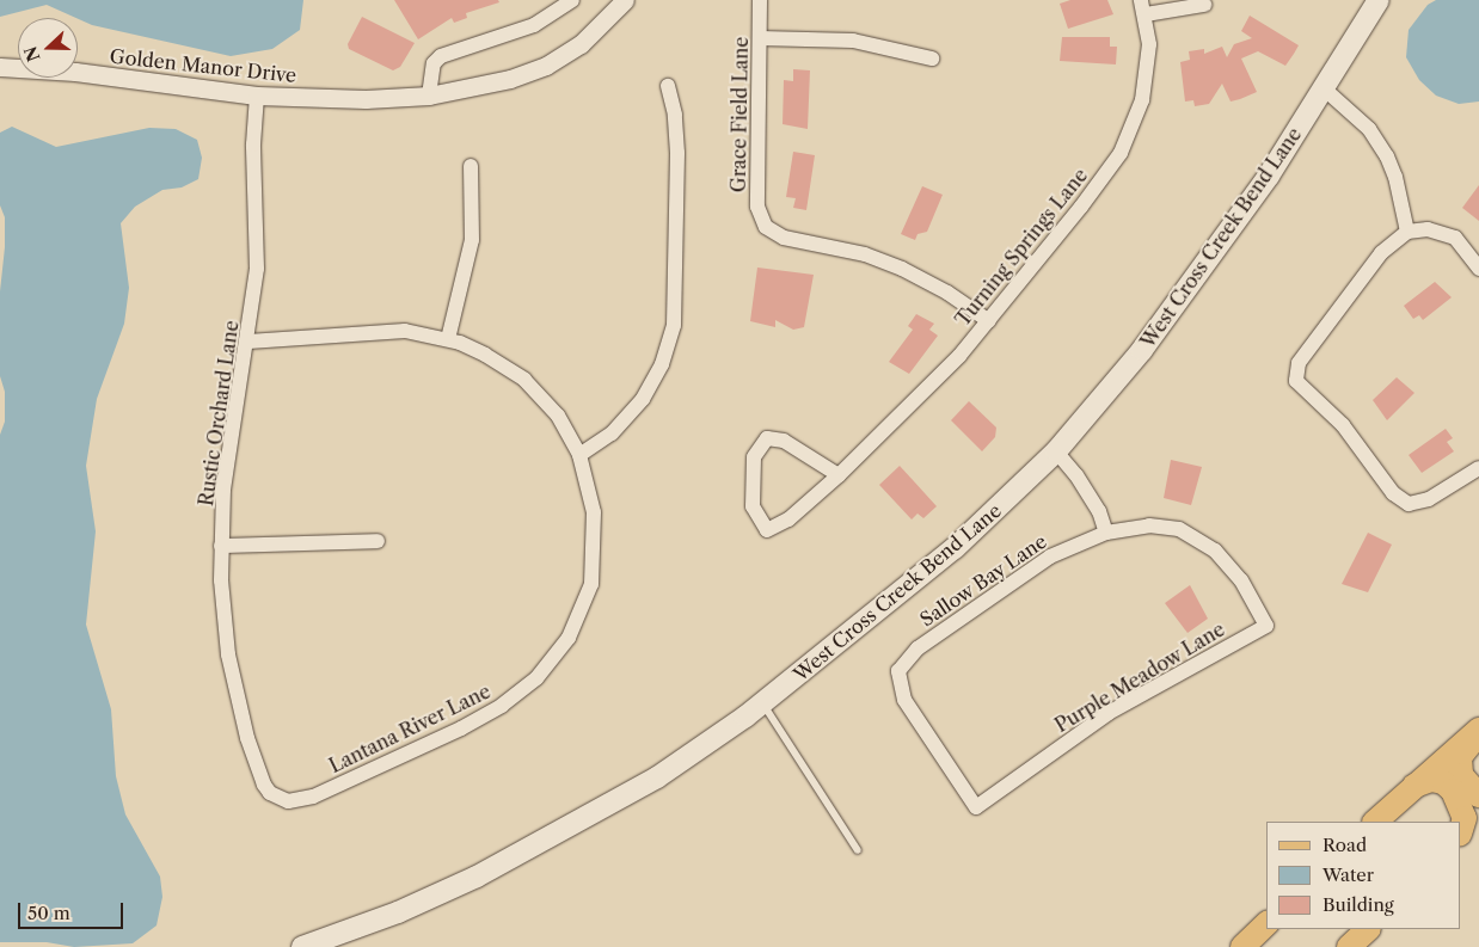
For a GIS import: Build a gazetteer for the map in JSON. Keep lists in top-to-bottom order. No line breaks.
{"streets":{"main road":["West Cross Creek Bend Lane"],"street":["Golden Manor Drive","Grace Field Lane","Turning Springs Lane","Rustic Orchard Lane","Sallow Bay Lane","Purple Meadow Lane","Lantana River Lane"]},"crossings":[["Golden Manor Drive","Rustic Orchard Lane"],["Grace Field Lane","Turning Springs Lane"],["Rustic Orchard Lane","Lantana River Lane"],["Sallow Bay Lane","Purple Meadow Lane"]],"legend":["Road","Water","Building"],"scale_bar":"50 m","north":"left"}
